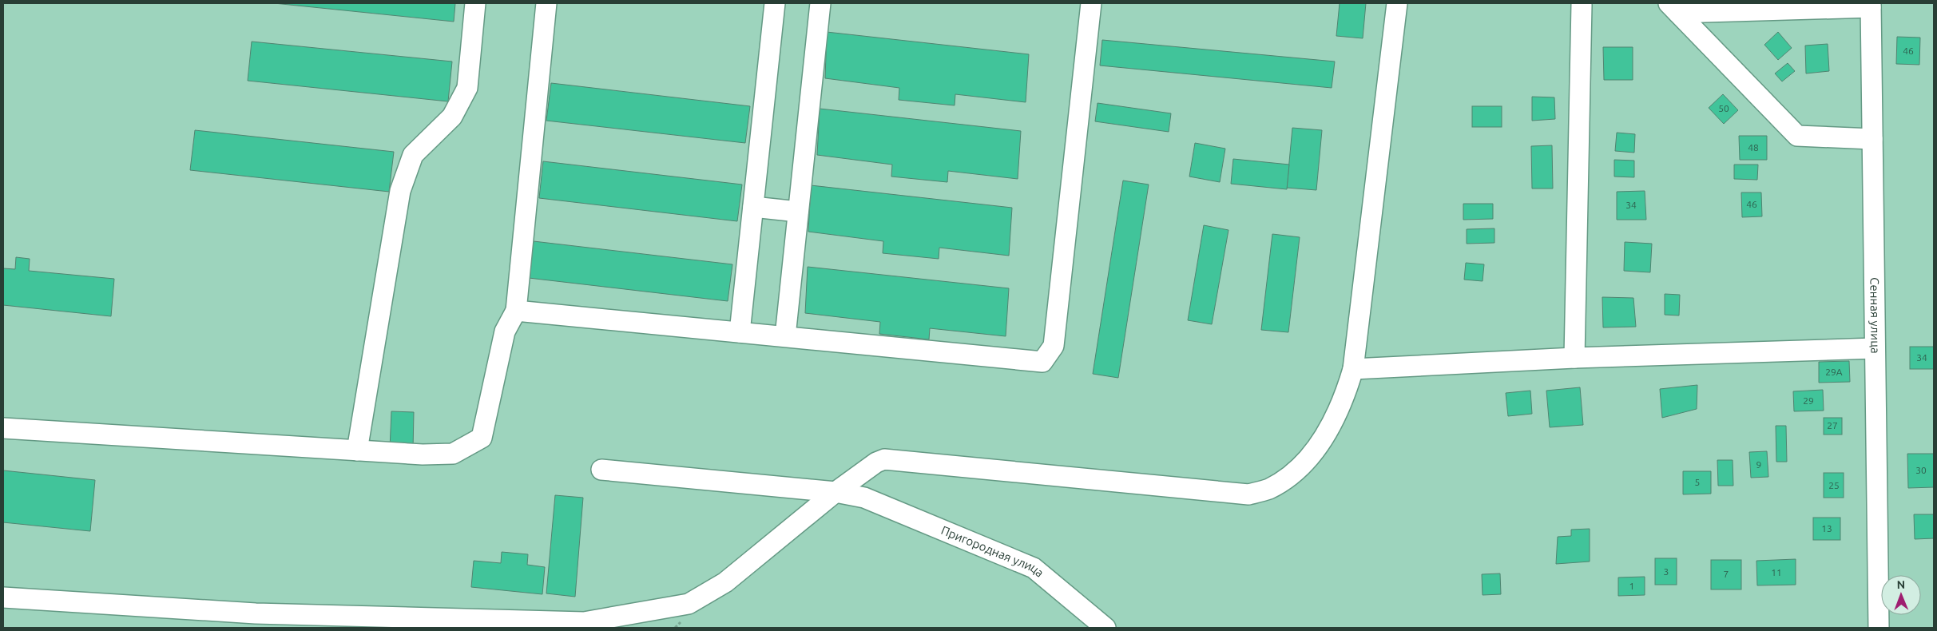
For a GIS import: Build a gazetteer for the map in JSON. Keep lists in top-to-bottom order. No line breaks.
{"streets":{"street":["Сенная улица","Пригородная улица"]},"house_numbers":["46","50","48","46","34","34","29А","29","27","9","30","5","25","13","3","11","7","1"],"north":"top"}
